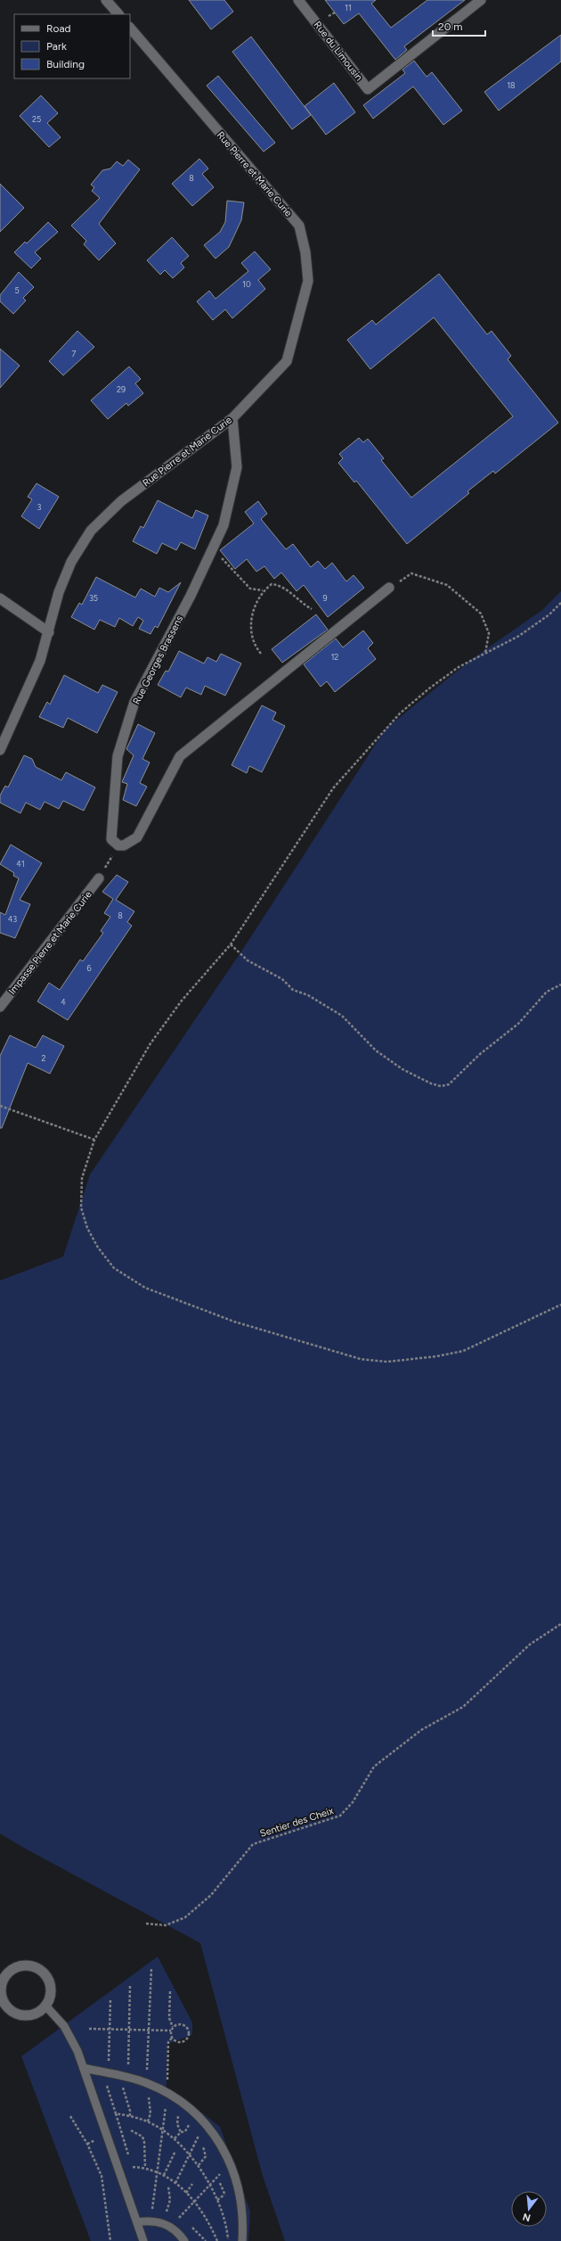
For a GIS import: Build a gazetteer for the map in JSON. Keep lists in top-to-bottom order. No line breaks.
{"streets":{"street":["Rue du Limousin","Rue Pierre et Marie Curie","Rue Georges Brassens","Impasse Pierre et Marie Curie"],"path":["Sentier des Cheix"]},"crossings":[["Rue Pierre et Marie Curie","Rue Georges Brassens"]],"house_numbers":["11","18","25","8","10","5","7","29","3","35","9","12","41","8","43","6","4","2"],"legend":["Road","Park","Building"],"scale_bar":"20 m","north":"bottom"}
